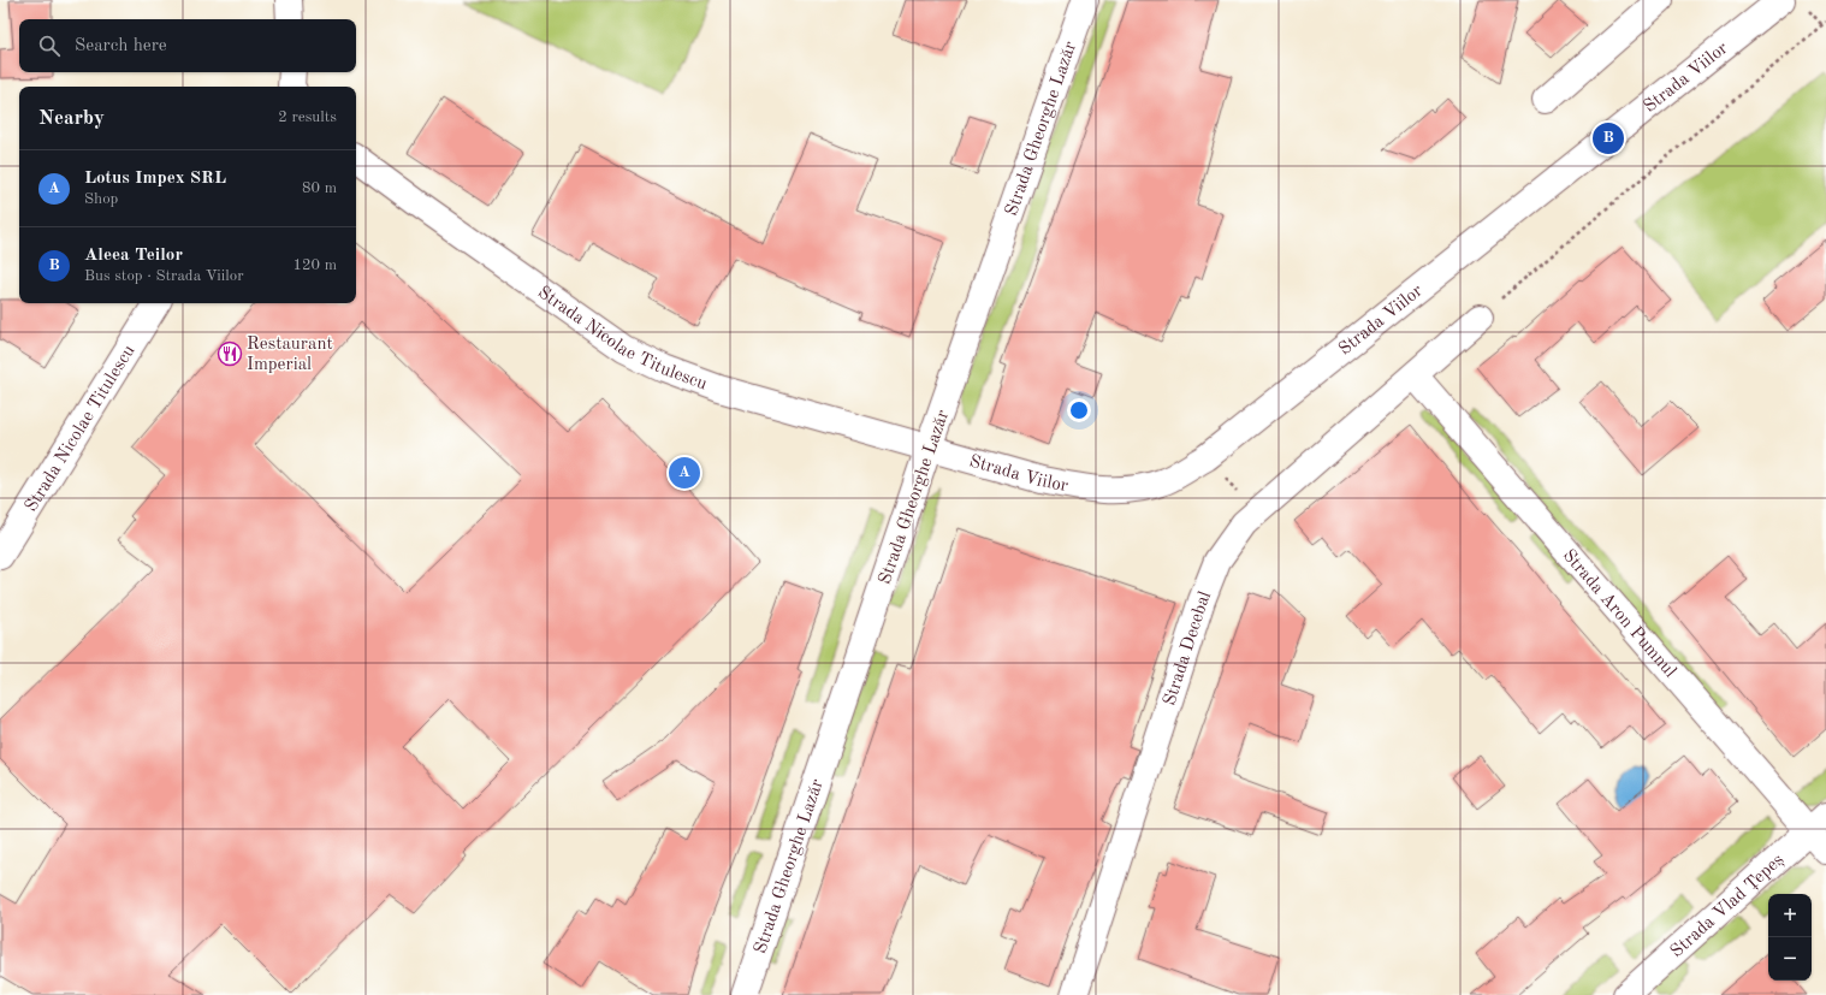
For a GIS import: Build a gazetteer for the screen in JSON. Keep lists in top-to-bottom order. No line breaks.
{"streets":{"street":["Strada Viilor","Strada Gheorghe Lazăr","Strada Nicolae Titulescu","Strada Aron Pumnul","Strada Decebal","Strada Vlad Țepeș"]},"crossings":[["Strada Viilor","Strada Gheorghe Lazăr"],["Strada Viilor","Strada Nicolae Titulescu"],["Strada Gheorghe Lazăr","Strada Nicolae Titulescu"],["Strada Aron Pumnul","Strada Decebal"],["Strada Aron Pumnul","Strada Vlad Țepeș"]],"places":{"restaurant":["Restaurant Imperial"]},"page":{"search":"Search here","heading":["Nearby","2 results"],"pins":["B","A"],"list":[{"mark":"A","name":"Lotus Impex SRL","note":"Shop","value":"80 m"},{"mark":"B","name":"Aleea Teilor","note":"Bus stop · Strada Viilor","value":"120 m"}],"map_buttons":["+","−"]}}
